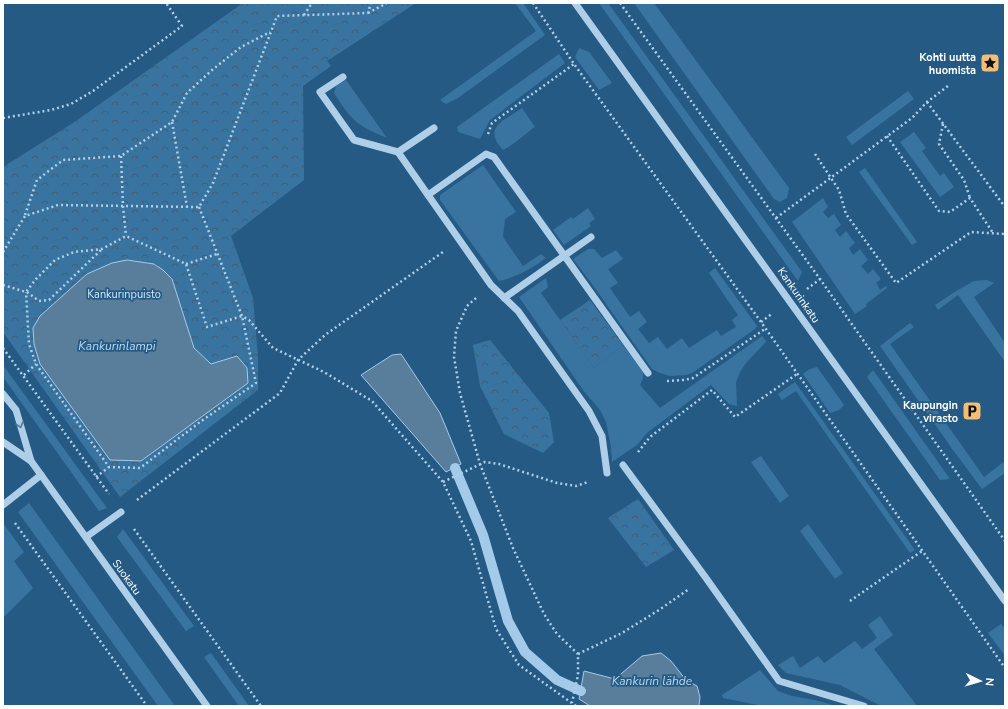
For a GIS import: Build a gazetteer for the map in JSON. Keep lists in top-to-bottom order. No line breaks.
{"streets":{"street":["Kankurinkatu","Suokatu"]},"water":["Kankurinlampi","Kankurin lähde"],"parks":["Kankurinpuisto"],"places":{"place":["Kohti uutta huomista"],"parking":["Kaupungin virasto"]},"north":"right"}
